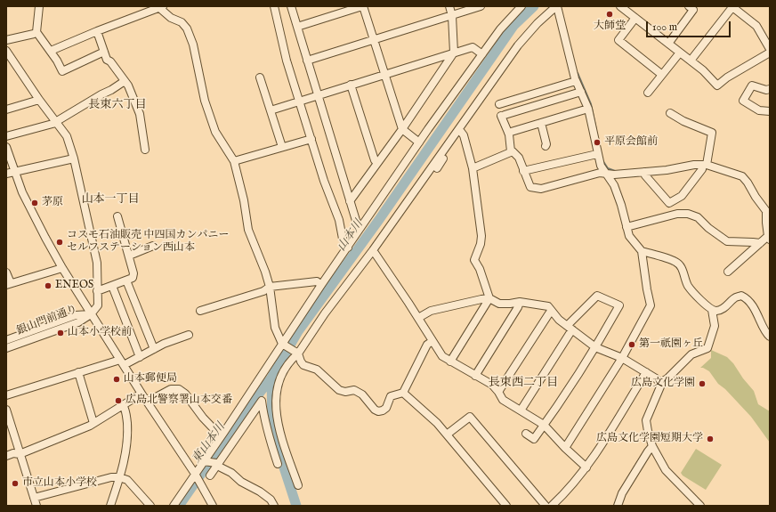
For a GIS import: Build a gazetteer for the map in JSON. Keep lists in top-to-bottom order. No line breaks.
{"streets":{"street":["銀山門前通り"]},"districts":["長束六丁目","山本一丁目","長束西二丁目"],"water":["山本川","東山本川"],"places":["大師堂","平原会館前","茅原","コスモ石油販売 中四国カンパニー セルフステーション西山本","ENEOS","山本小学校前","第一祇園ヶ丘","山本郵便局","広島文化学園","広島北警察署山本交番","広島文化学園短期大学","市立山本小学校"],"scale_bar":"100 m"}
